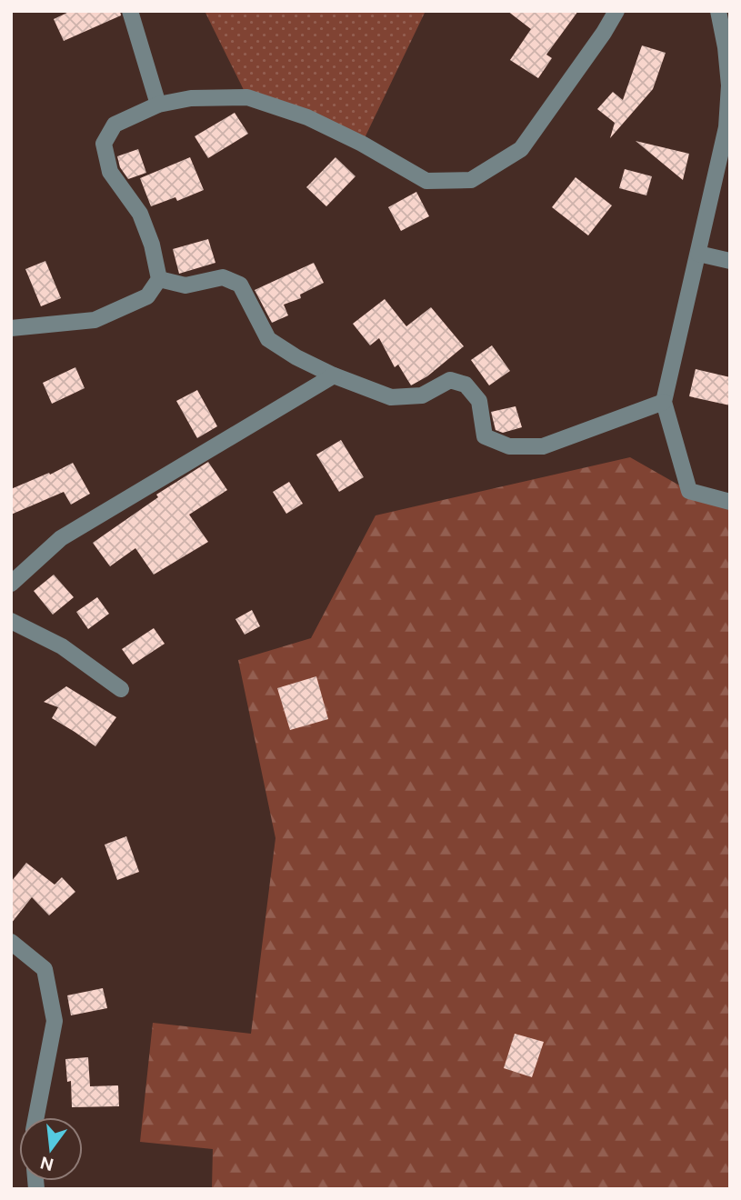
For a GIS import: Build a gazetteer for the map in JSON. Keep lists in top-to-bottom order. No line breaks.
{"north":"bottom"}
